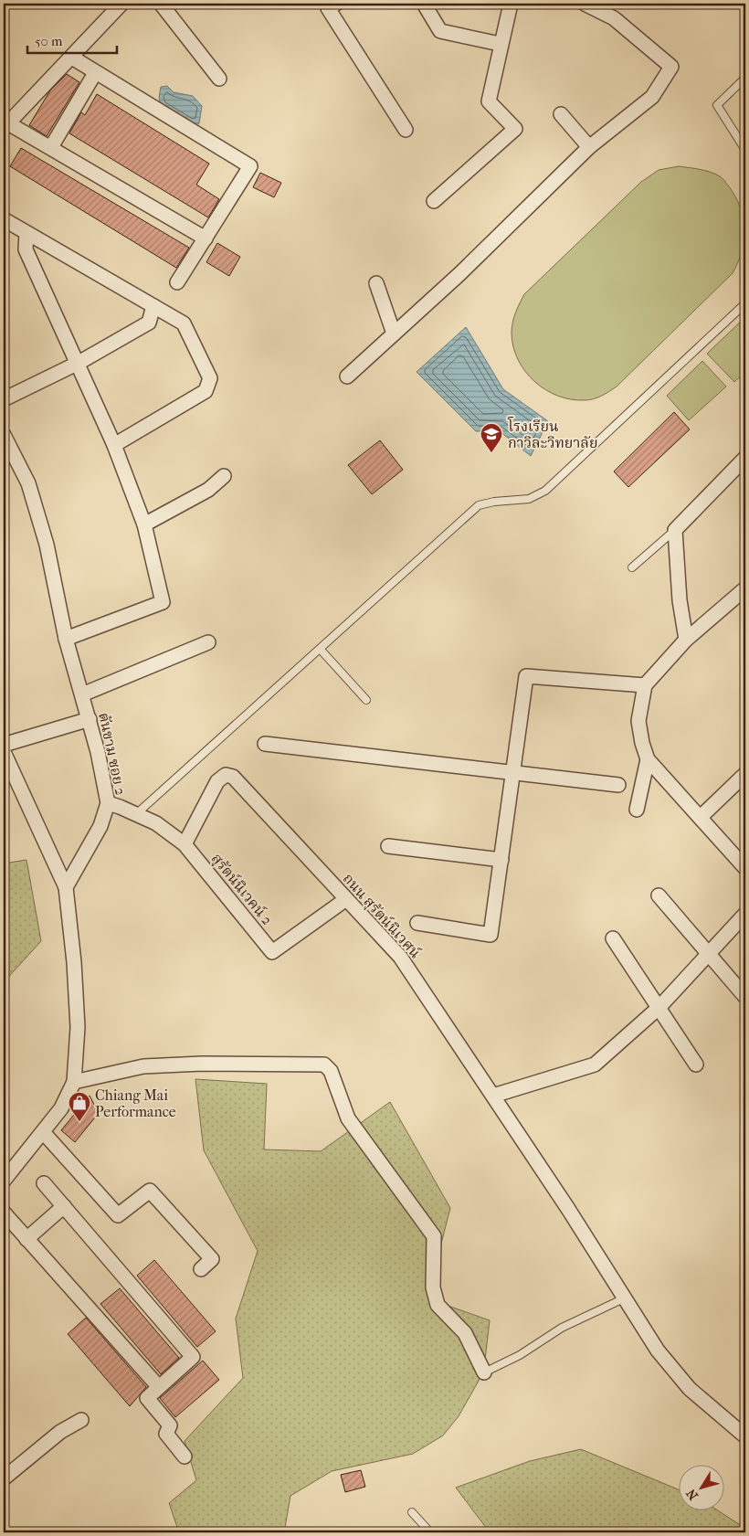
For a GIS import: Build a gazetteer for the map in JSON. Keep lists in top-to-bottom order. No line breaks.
{"streets":{"street":["ตันขาม ซอย 2","สุรัตน์นิเวคน์ 2","ถนน สุรัตน์นิเวศน์"]},"crossings":[["ตันขาม ซอย 2","สุรัตน์นิเวคน์ 2"],["สุรัตน์นิเวคน์ 2","ถนน สุรัตน์นิเวศน์"]],"places":{"school or university":["โรงเรียน กาวิละวิทยาลัย"],"shop":["Chiang Mai Performance"]},"scale_bar":"50 m","north":"bottom left"}
